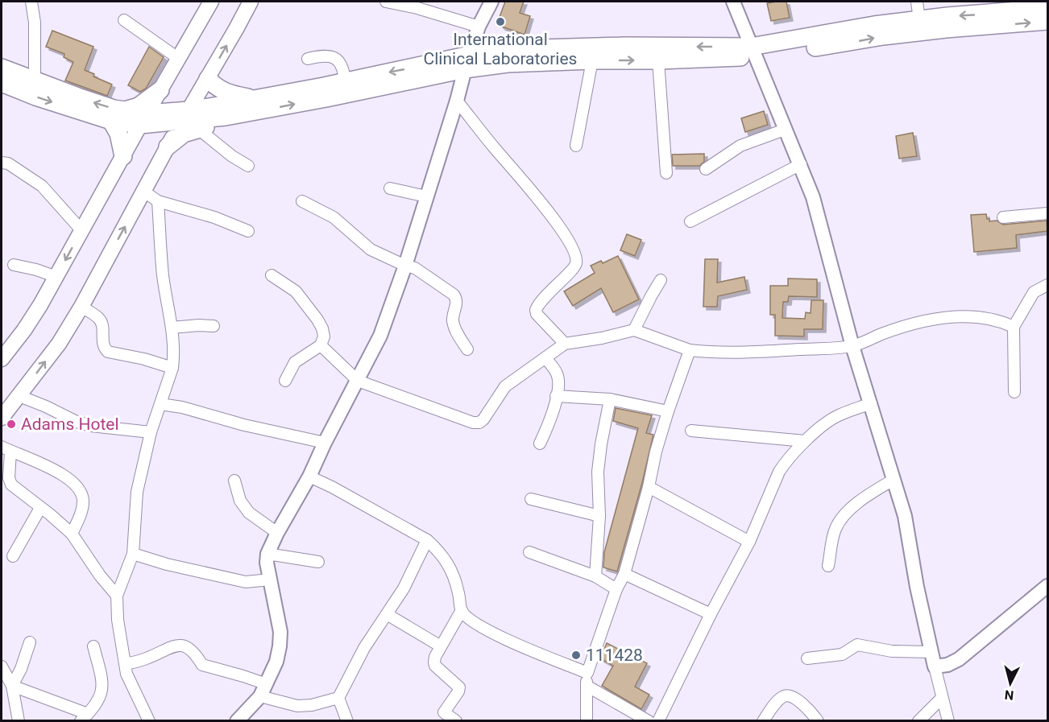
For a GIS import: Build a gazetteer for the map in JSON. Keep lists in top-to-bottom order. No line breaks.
{"places":["International Clinical Laboratories","Adams Hotel","111428"],"north":"bottom"}
